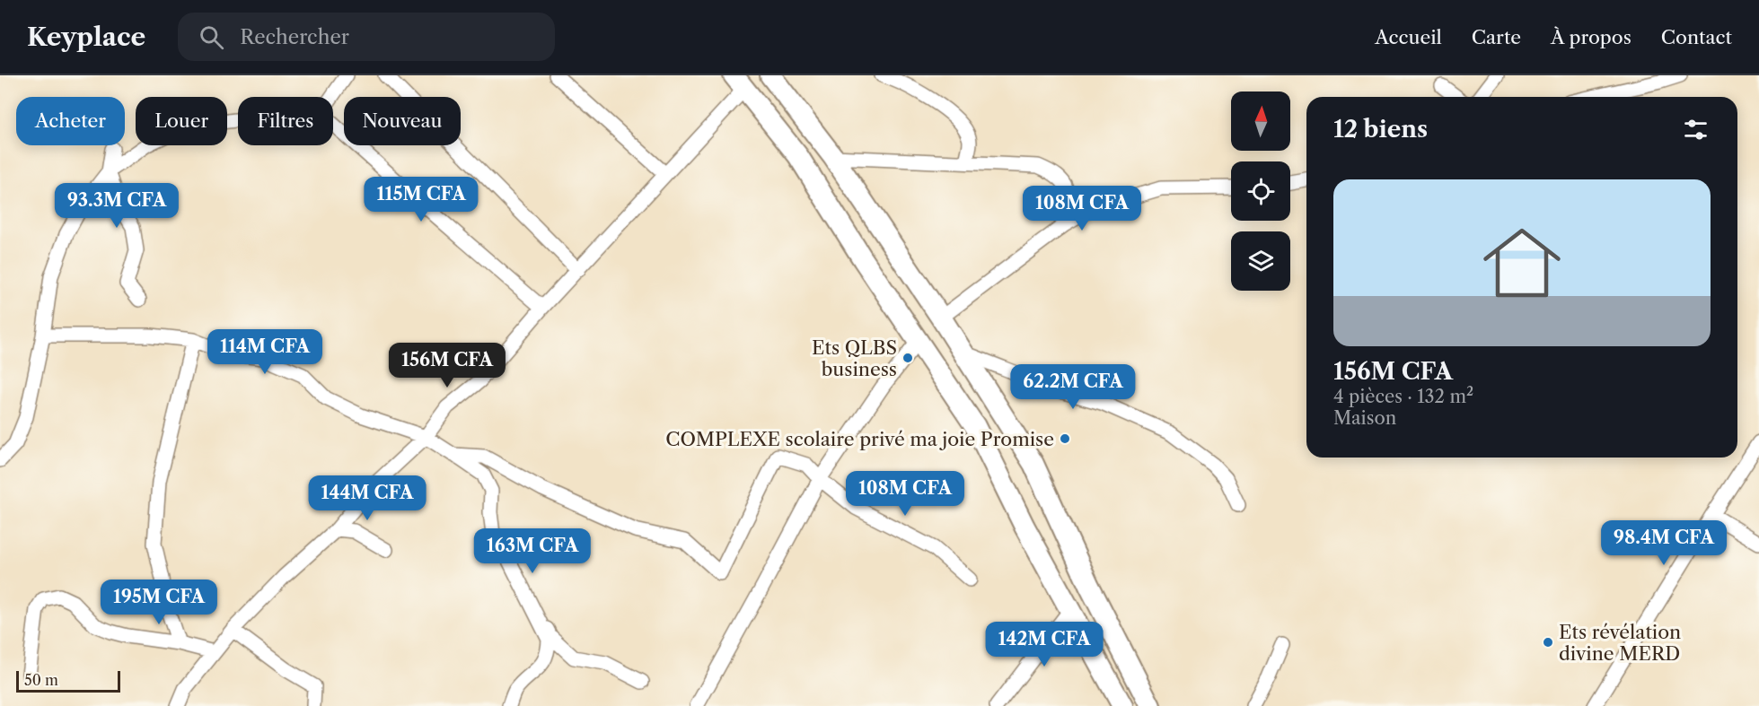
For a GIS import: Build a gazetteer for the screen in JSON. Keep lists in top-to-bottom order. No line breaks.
{"places":["Ets QLBS business","COMPLEXE scolaire privé ma joie Promise","Ets révélation divine MERD"],"scale_bar":"50 m","north":"top","page":{"header":"Keyplace","search":"Rechercher","nav":["Accueil","Carte","À propos","Contact"],"chip":["Acheter","Louer","Filtres","Nouveau"],"heading":"12 biens","list":[{"name":"156M CFA","note":"4 pièces · 132 m² · Maison"}],"price":["115M CFA","93.3M CFA","108M CFA","114M CFA","156M CFA","62.2M CFA","108M CFA","144M CFA","98.4M CFA","163M CFA","195M CFA","142M CFA"],"scale":"50 m"}}
